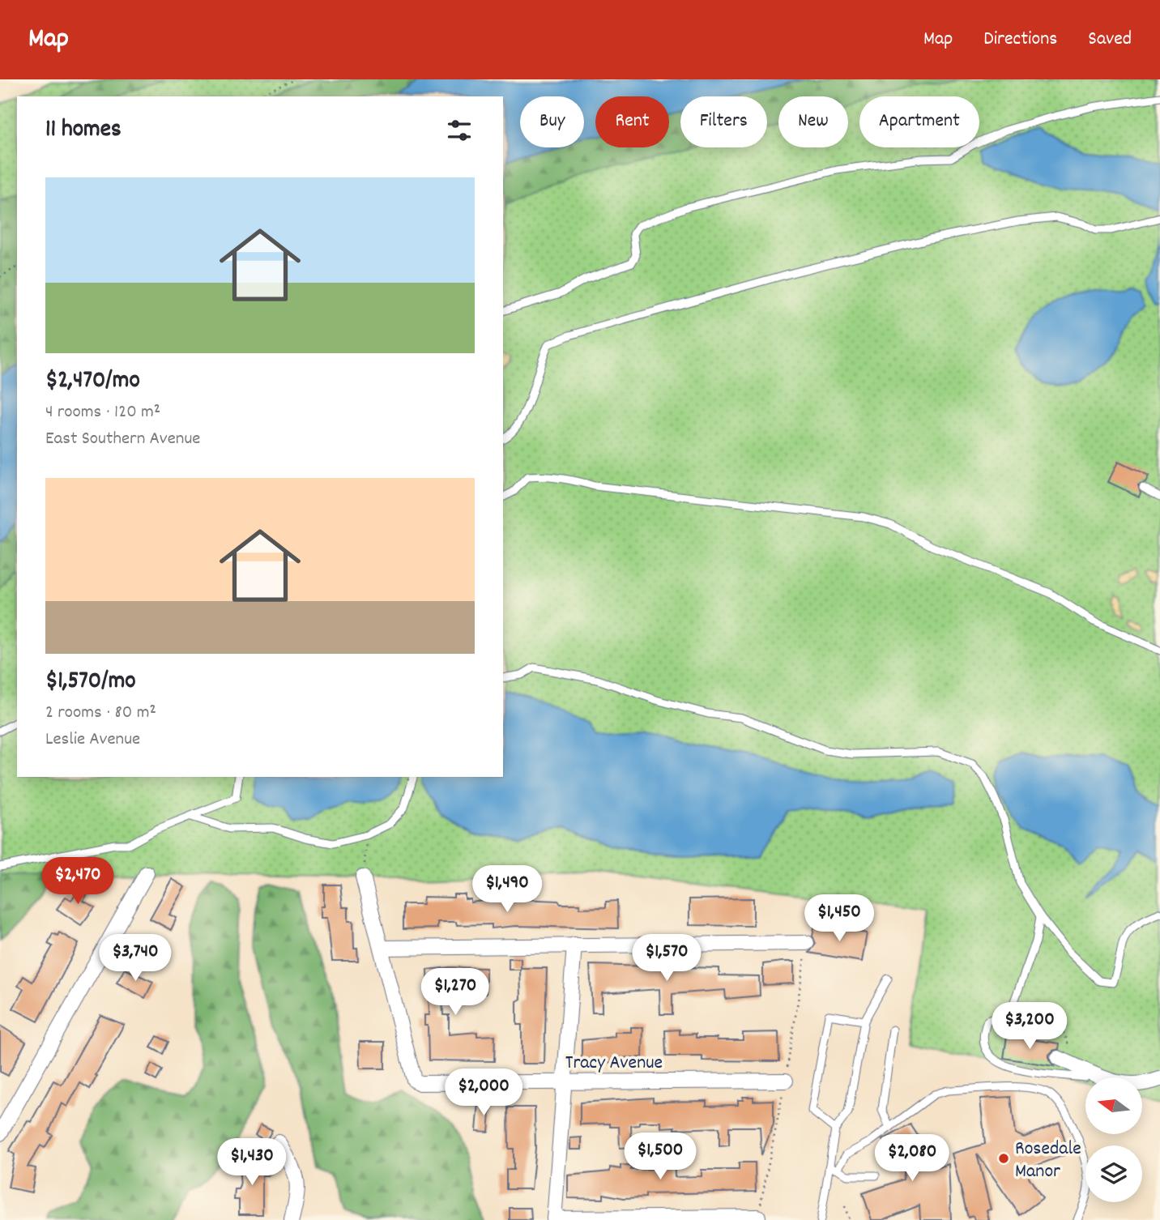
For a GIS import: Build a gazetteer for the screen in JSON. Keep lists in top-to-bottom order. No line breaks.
{"streets":{"street":["Tracy Avenue"]},"places":["Rosedale Manor"],"north":"left","page":{"header":"Map","nav":["Map","Directions","Saved"],"chip":["Buy","Rent","Filters","New","Apartment"],"heading":"11 homes","list":[{"name":"$2,470/mo","note":"4 rooms · 120 m² · East Southern Avenue"},{"name":"$1,570/mo","note":"2 rooms · 80 m² · Leslie Avenue"}],"price":["$2,470","$1,490","$1,450","$3,740","$1,570","$1,270","$3,200","$2,000","$1,500","$2,080","$1,430"]}}
